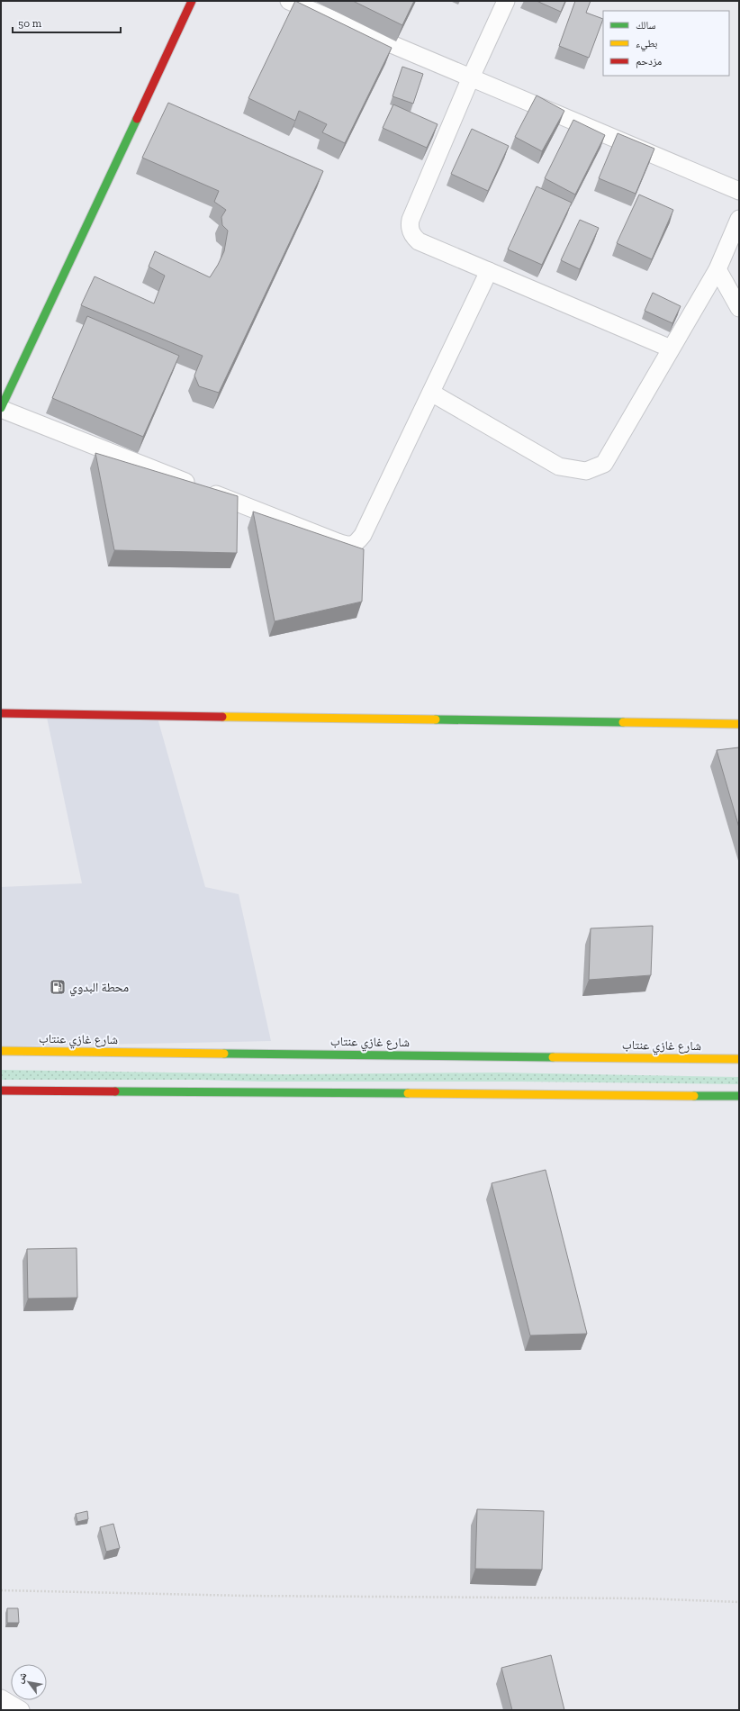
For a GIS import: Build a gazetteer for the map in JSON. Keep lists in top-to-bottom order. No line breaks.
{"streets":{"main road":["شارع غازي عنتاب"]},"places":{"fuel station":["محطة البدوي"]},"legend":["سالك","بطيء","مزدحم"],"scale_bar":"50 m","north":"top left"}
